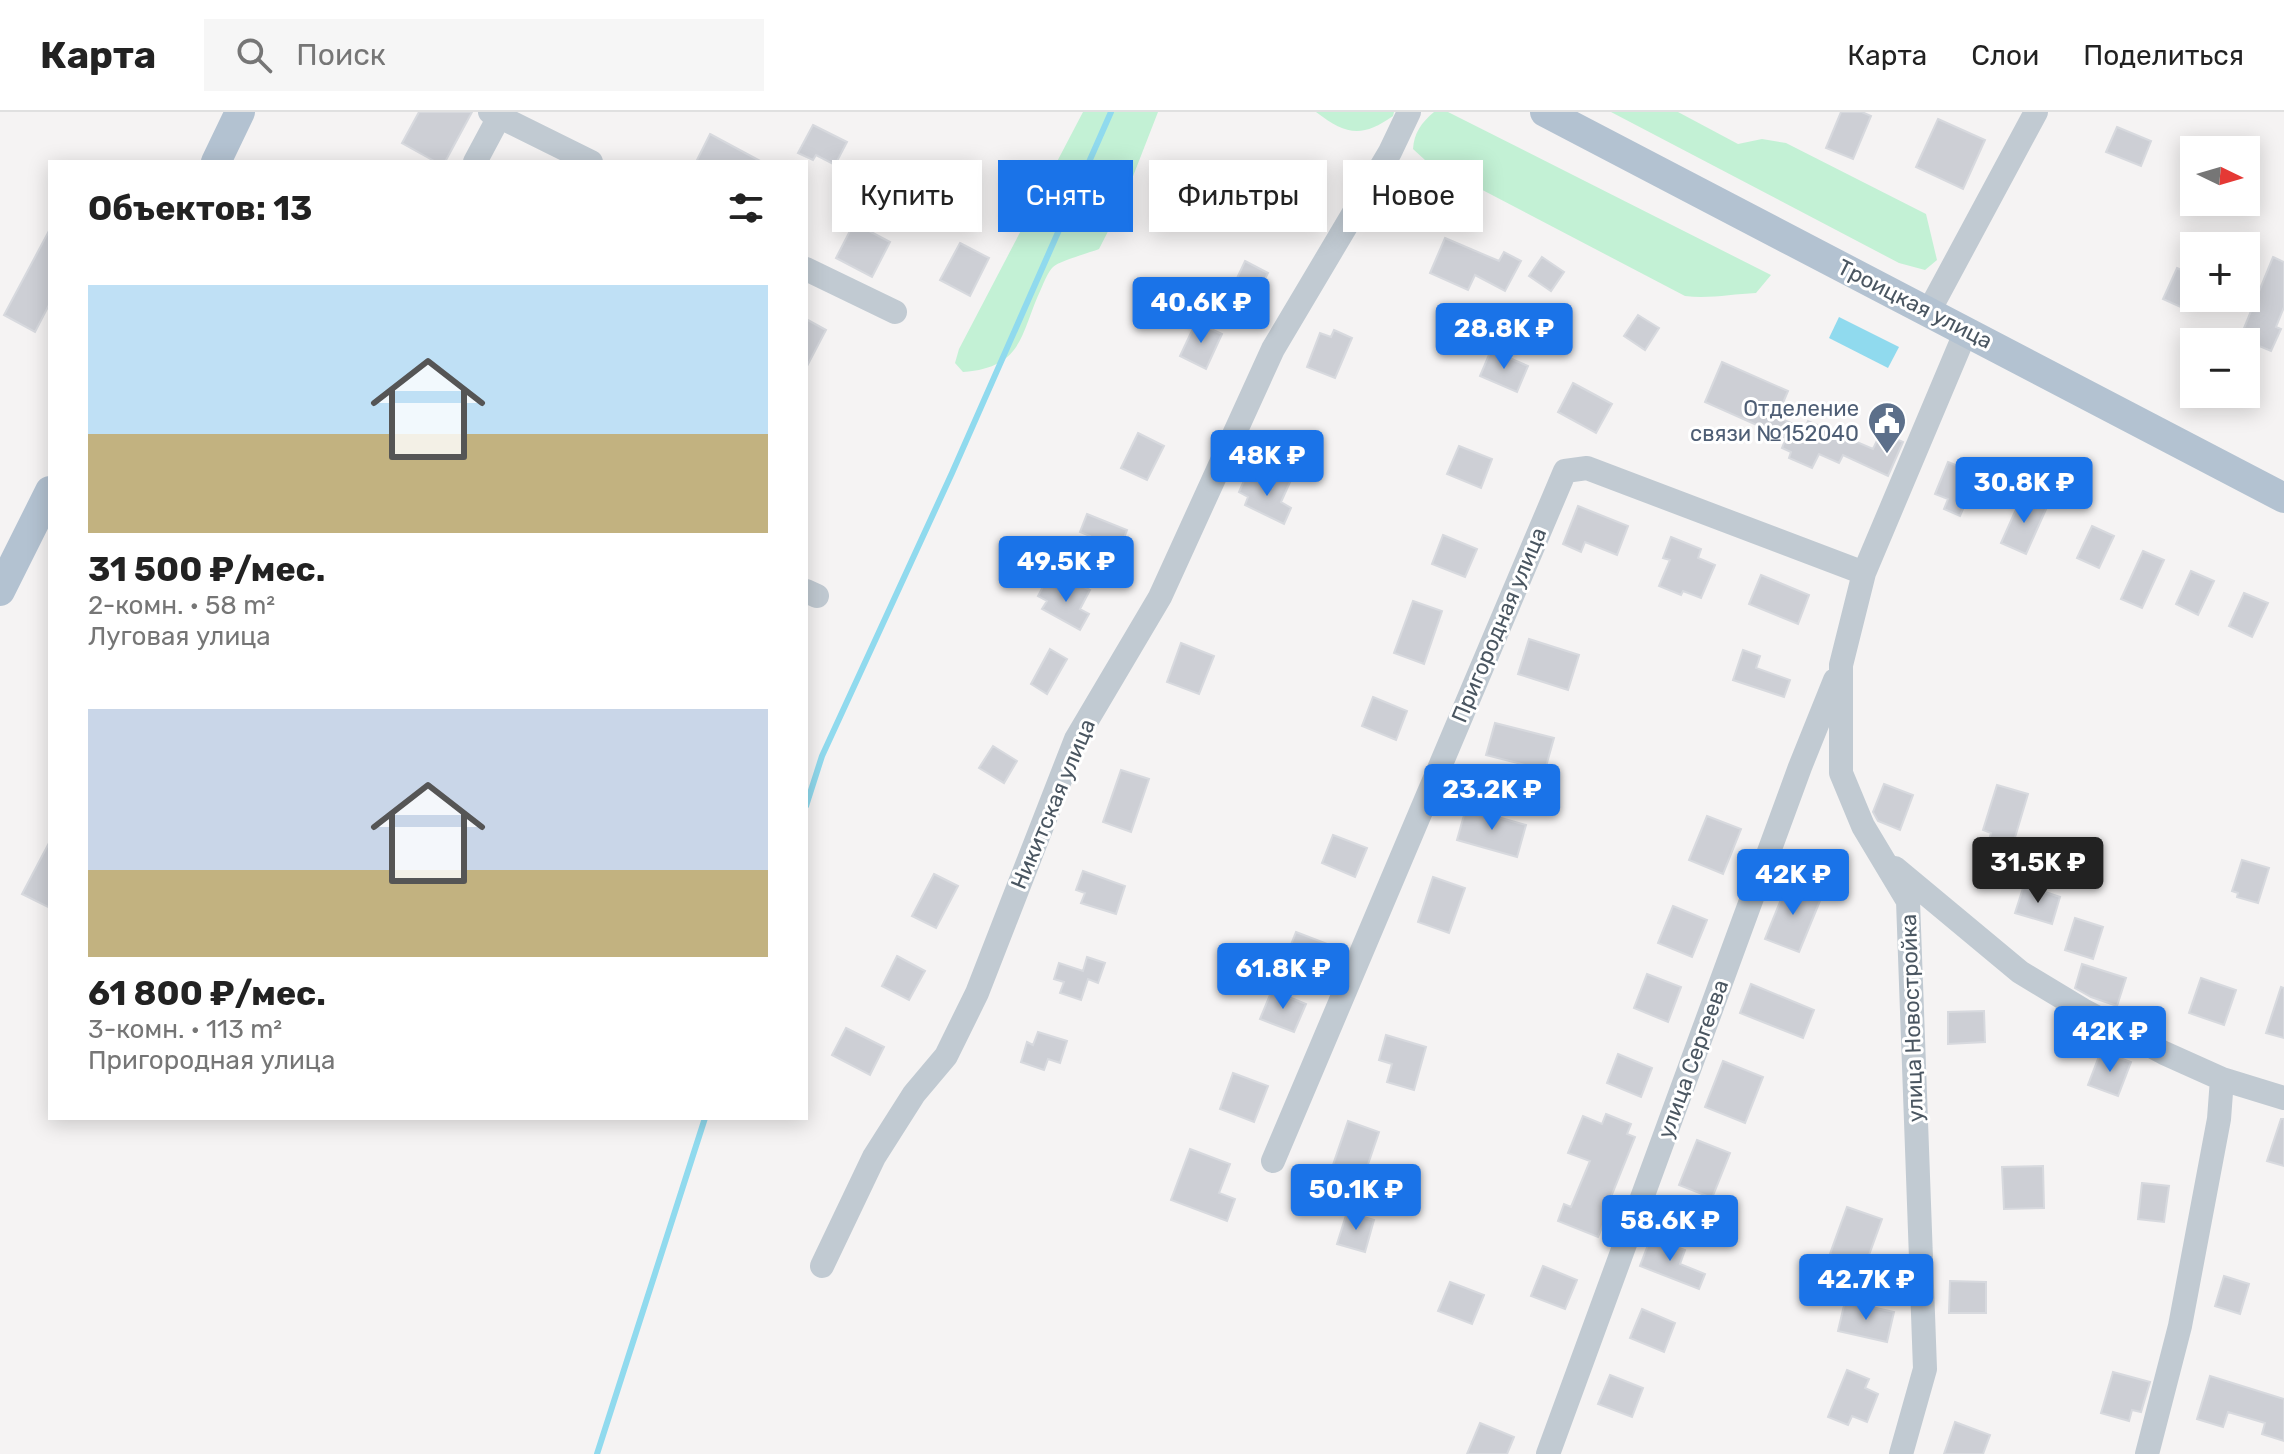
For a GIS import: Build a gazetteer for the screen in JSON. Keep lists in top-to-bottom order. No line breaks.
{"streets":{"main road":["Троицкая улица"],"street":["Пригородная улица","Никитская улица","улица Новостройка","улица Сергеева"]},"crossings":[["Троицкая улица","улица Новостройка"],["Пригородная улица","улица Новостройка"],["улица Новостройка","улица Сергеева"]],"places":{"public building":["Отделение связи №152040"]},"north":"right","page":{"header":"Карта","search":"Поиск","nav":["Карта","Слои","Поделиться"],"map_buttons":["+","−"],"chip":["Купить","Снять","Фильтры","Новое"],"heading":"Объектов: 13","list":[{"name":"31 500 ₽/мес.","note":"2-комн. · 58 m² · Луговая улица"},{"name":"61 800 ₽/мес.","note":"3-комн. · 113 m² · Пригородная улица"}],"price":["40.6K ₽","28.8K ₽","48K ₽","30.8K ₽","49.5K ₽","23.2K ₽","31.5K ₽","42K ₽","61.8K ₽","42K ₽","50.1K ₽","58.6K ₽","42.7K ₽"]}}
